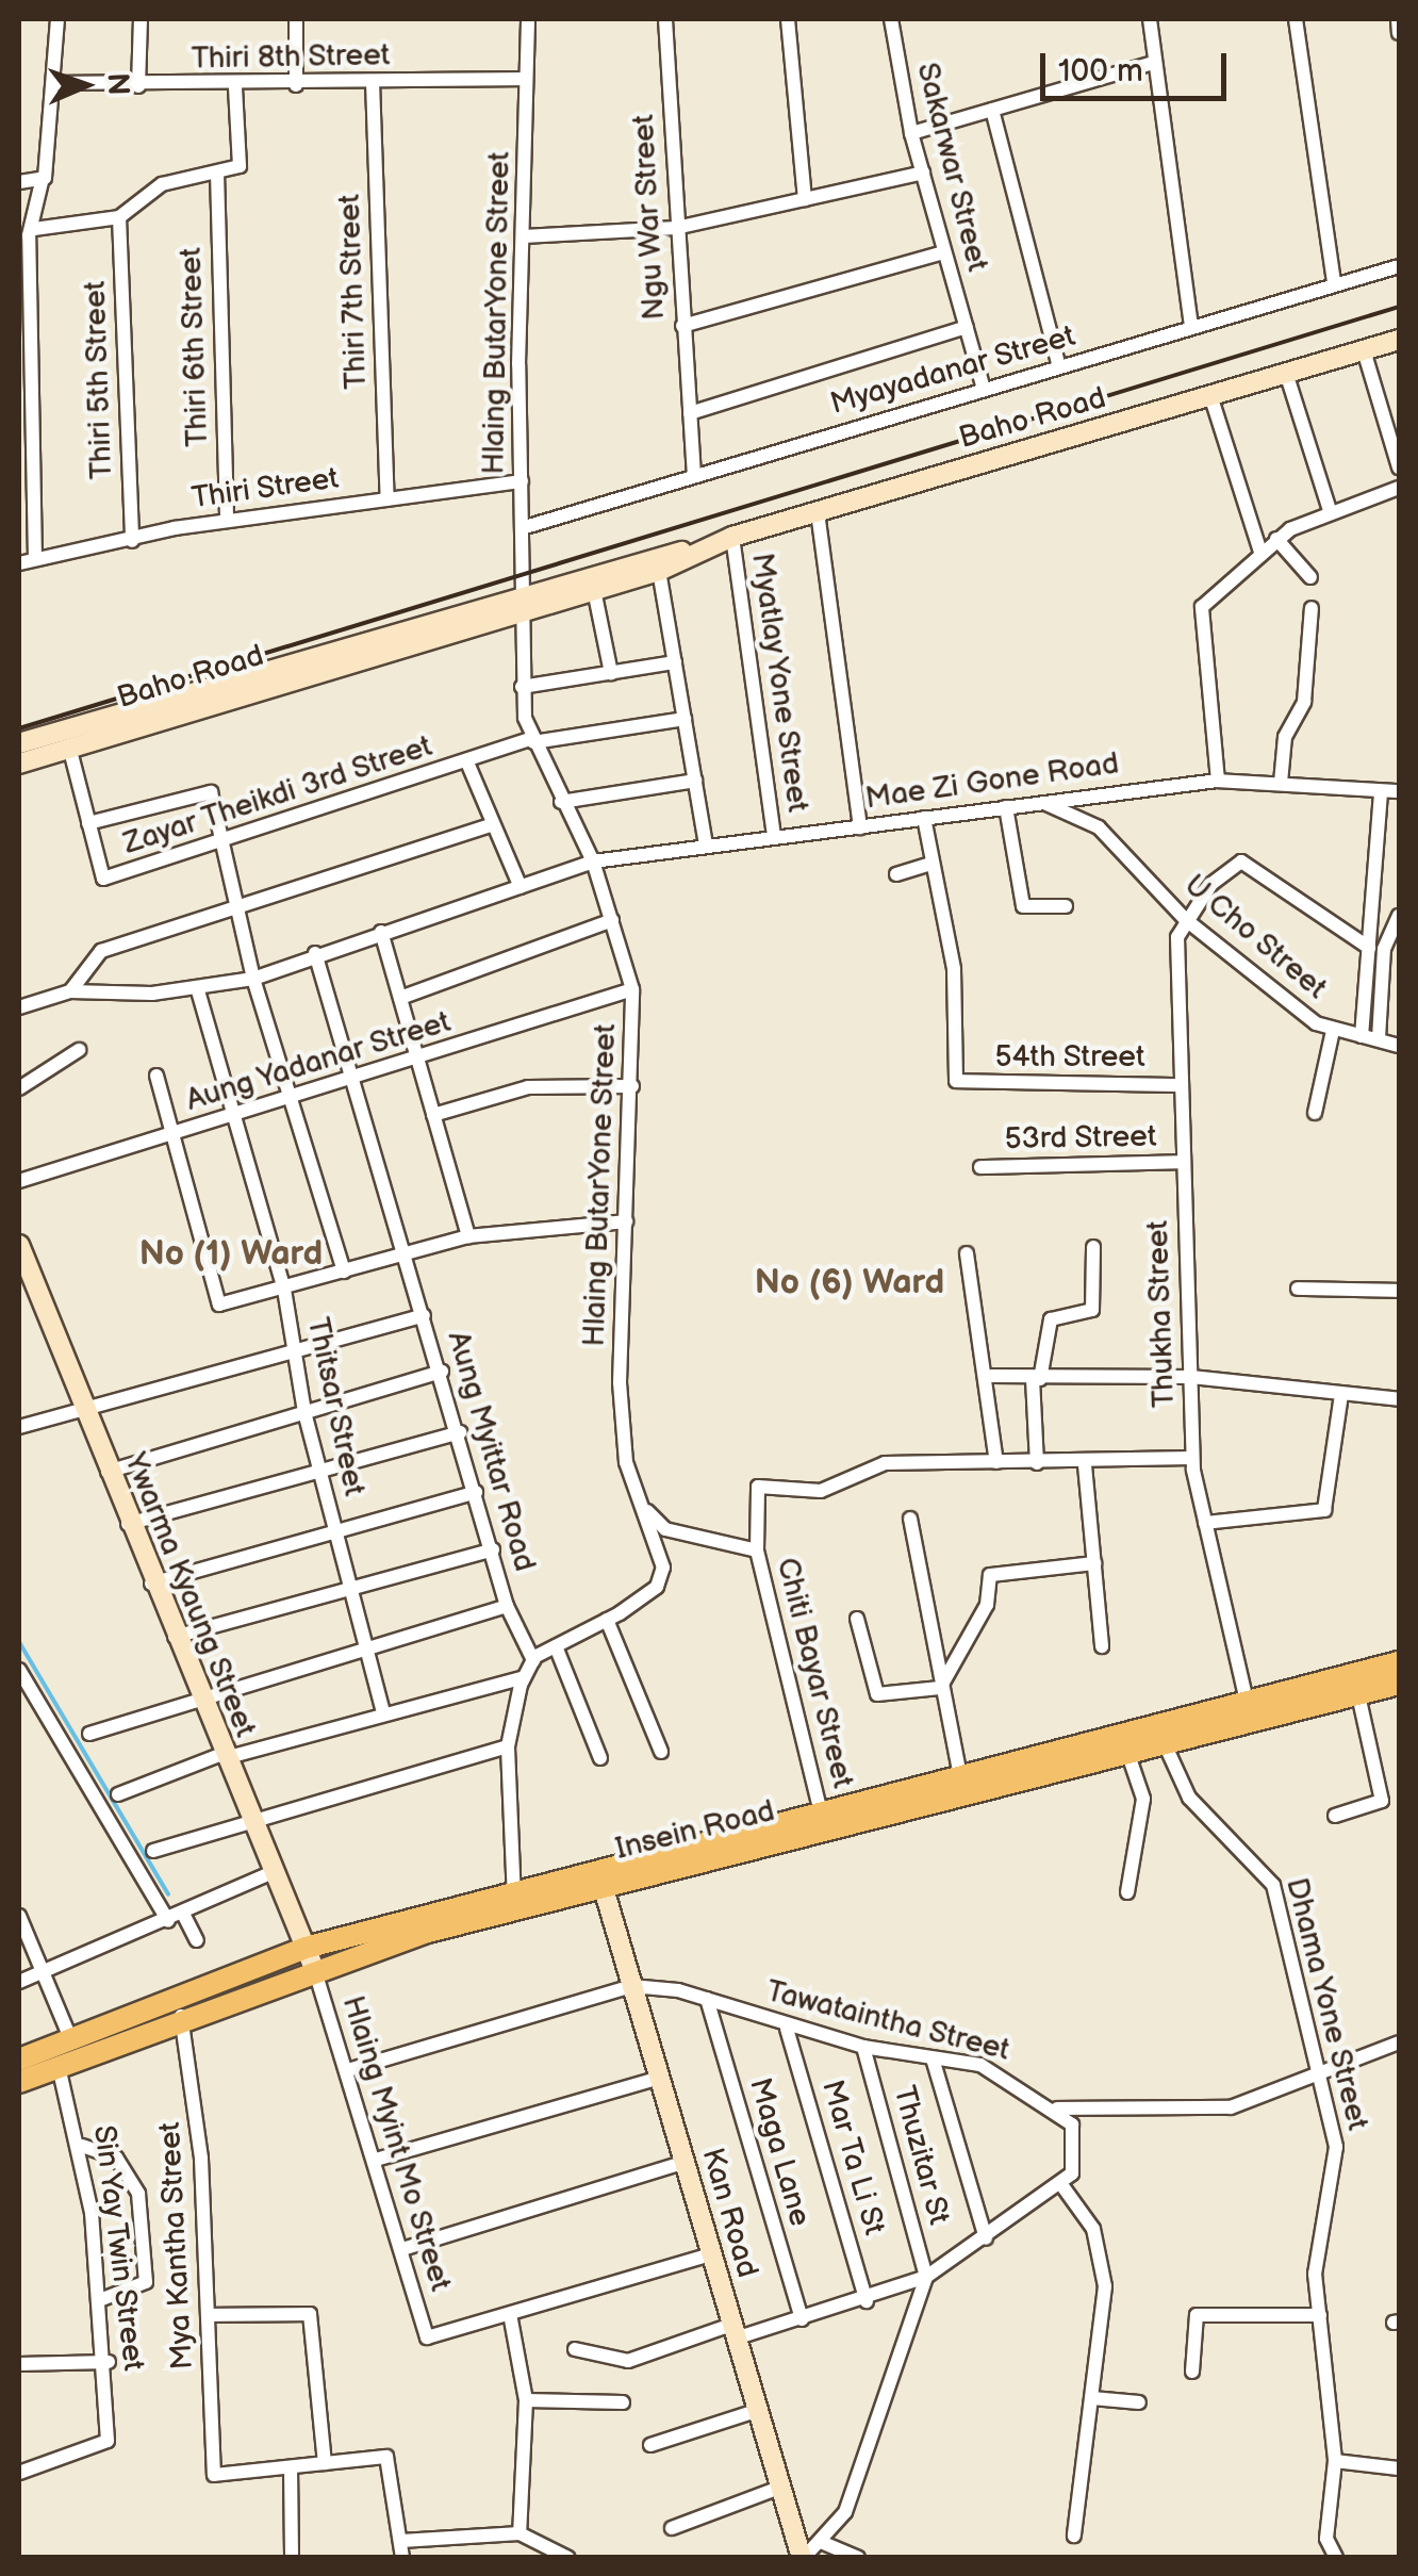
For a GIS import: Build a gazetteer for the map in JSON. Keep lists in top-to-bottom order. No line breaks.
{"streets":{"main road":["Baho Road","Ywarma Kyaung Street","Insein Road","Kan Road"],"street":["Thiri 8th Street","Sakarwar Street","Ngu War Street","Thiri 7th Street","Hlaing ButarYone Street","Thiri 6th Street","Myayadanar Street","Thiri 5th Street","Thiri Street","Myatlay Yone Street","Mae Zi Gone Road","Zayar Theikdi 3rd Street","U Cho Street","54th Street","Aung Yadanar Street","53rd Street","Thukha Street","Thitsar Street","Aung Myittar Road","Chiti Bayar Street","Dhama Yone Street","Tawataintha Street","Hlaing Myint Mo Street","Maga Lane","Thuzitar St","Mar Ta Li St","Mya Kantha Street","Sin Yay Twin Street"]},"crossings":[["Thiri 8th Street","Thiri 7th Street"],["Thiri 8th Street","Hlaing ButarYone Street"],["Sakarwar Street","Myayadanar Street"],["Ngu War Street","Myayadanar Street"],["Thiri 7th Street","Thiri Street"],["Hlaing ButarYone Street","Myayadanar Street"],["Hlaing ButarYone Street","Baho Road"],["Hlaing ButarYone Street","Thiri Street"],["Hlaing ButarYone Street","Mae Zi Gone Road"],["Hlaing ButarYone Street","Zayar Theikdi 3rd Street"],["Hlaing ButarYone Street","Aung Yadanar Street"],["Hlaing ButarYone Street","Aung Myittar Road"],["Hlaing ButarYone Street","Chiti Bayar Street"],["Thiri 6th Street","Thiri Street"],["Thiri 5th Street","Thiri Street"],["Baho Road","Myatlay Yone Street"],["Myatlay Yone Street","Mae Zi Gone Road"],["Mae Zi Gone Road","U Cho Street"],["Mae Zi Gone Road","Thitsar Street"],["Mae Zi Gone Road","Aung Myittar Road"],["U Cho Street","Thukha Street"],["54th Street","Thukha Street"],["Aung Yadanar Street","Thitsar Street"],["Aung Yadanar Street","Aung Myittar Road"],["53rd Street","Thukha Street"],["Thukha Street","Insein Road"],["Ywarma Kyaung Street","Insein Road"],["Ywarma Kyaung Street","Hlaing Myint Mo Street"],["Chiti Bayar Street","Insein Road"],["Insein Road","Dhama Yone Street"],["Insein Road","Hlaing Myint Mo Street"],["Insein Road","Kan Road"],["Insein Road","Mya Kantha Street"],["Insein Road","Sin Yay Twin Street"],["Tawataintha Street","Maga Lane"],["Tawataintha Street","Thuzitar St"],["Tawataintha Street","Mar Ta Li St"],["Tawataintha Street","Kan Road"]],"districts":["No (1) Ward","No (6) Ward"],"scale_bar":"100 m","north":"right"}
